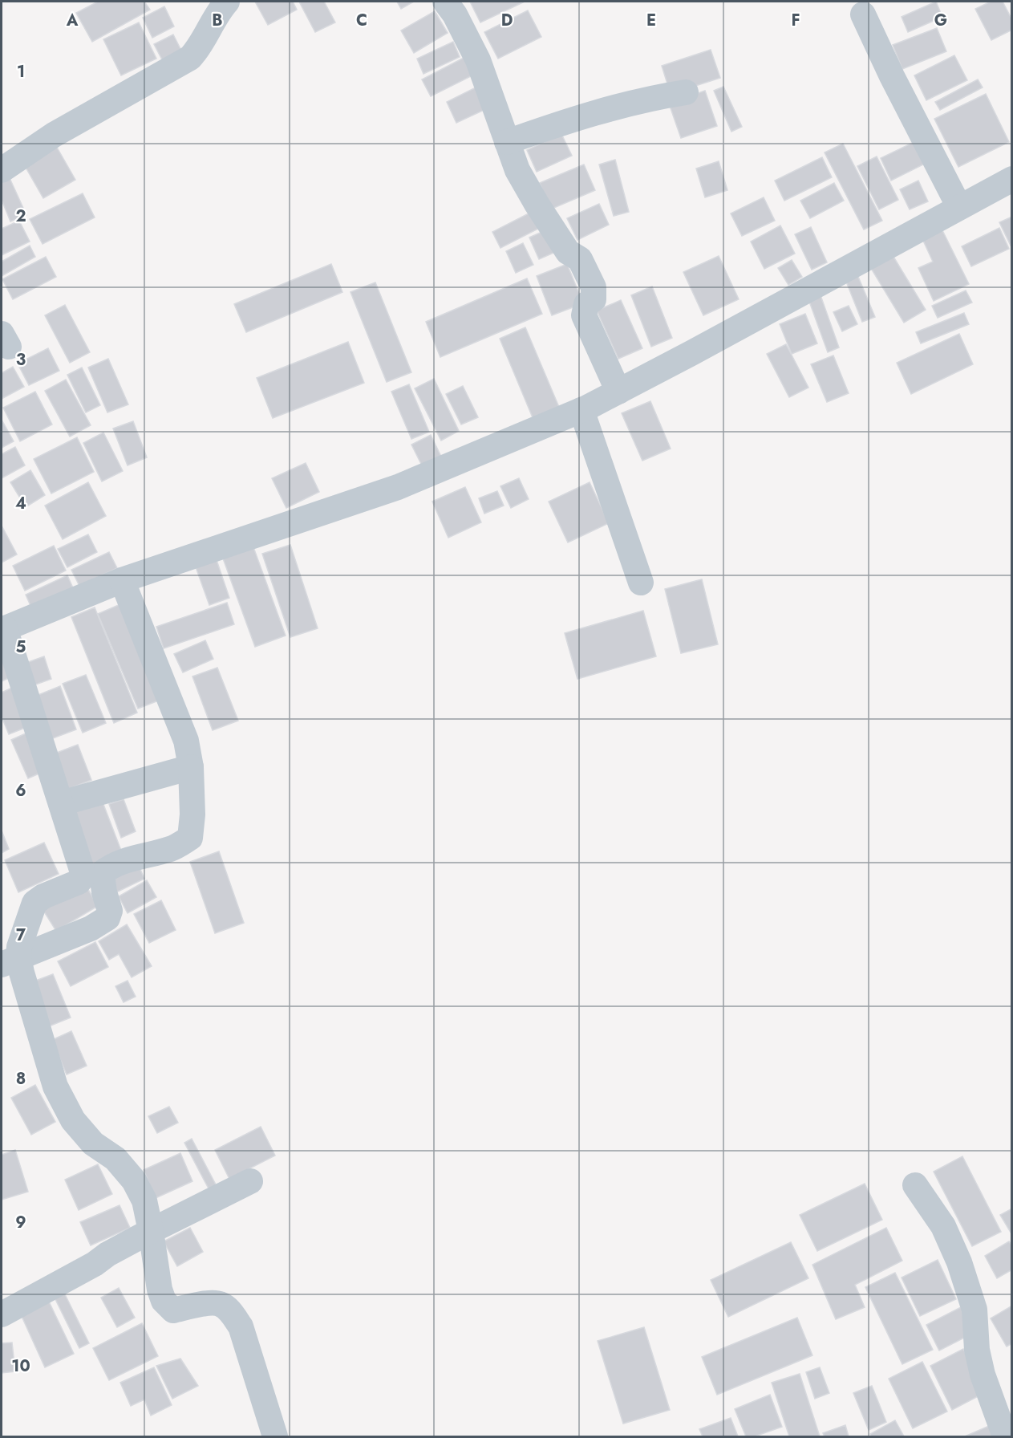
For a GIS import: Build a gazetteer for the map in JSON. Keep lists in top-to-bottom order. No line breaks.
{"grid":{"columns":["A","B","C","D","E","F","G"],"rows":["1","2","3","4","5","6","7","8","9","10"]}}
